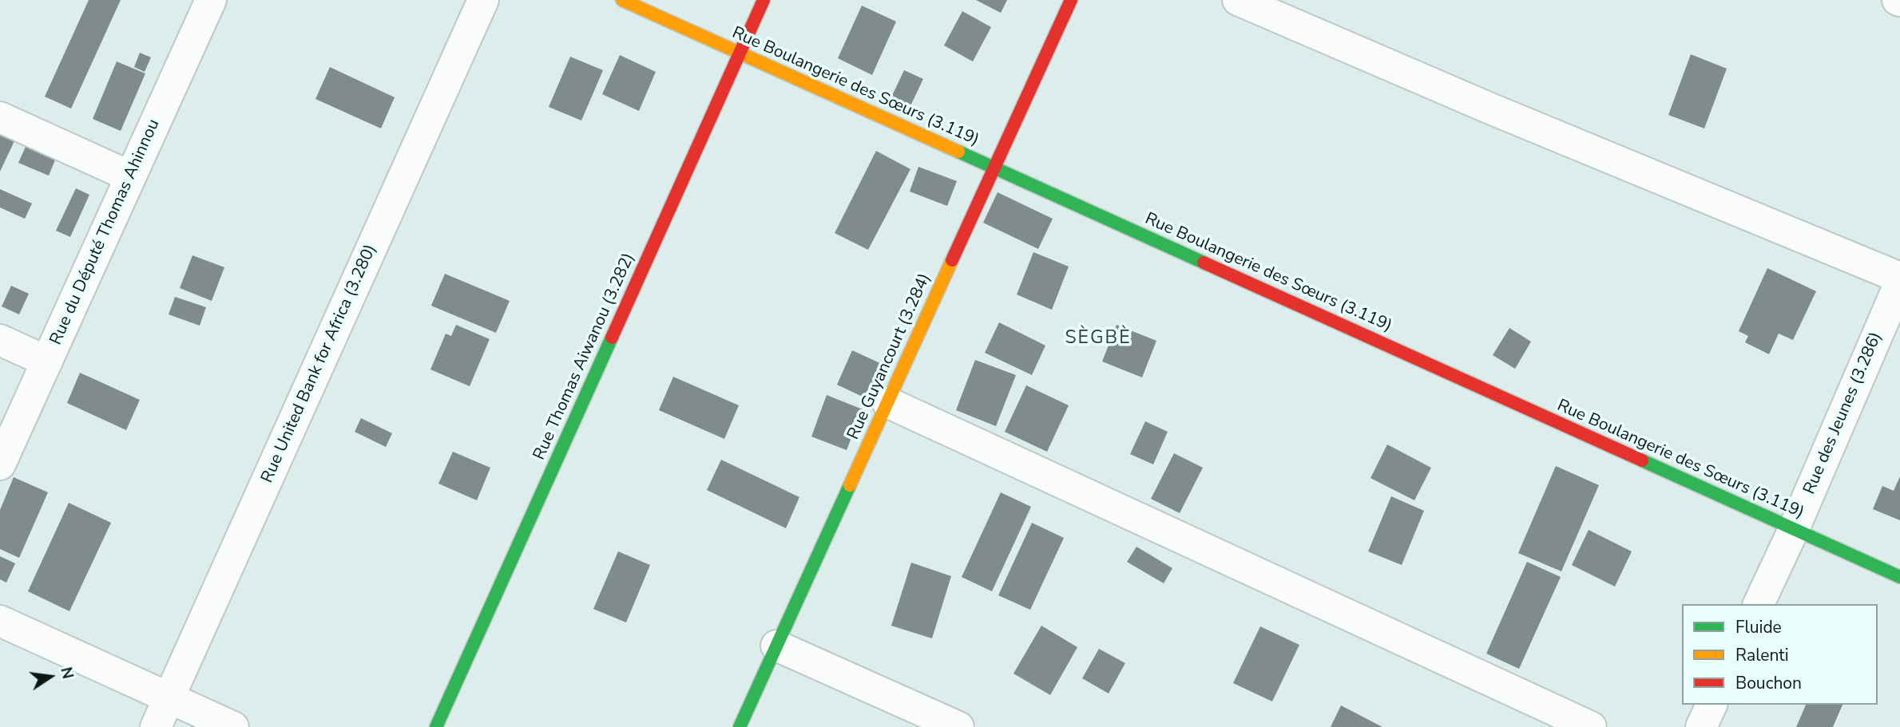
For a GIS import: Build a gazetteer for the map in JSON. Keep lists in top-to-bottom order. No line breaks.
{"streets":{"street":["Rue Boulangerie des Sœurs (3.119)","Rue du Député Thomas Ahinnou","Rue Thomas Aiwanou (3.282)","Rue Guyancourt (3.284)","Rue United Bank for Africa (3.280)","Rue des Jeunes (3.286)"]},"crossings":[["Rue Boulangerie des Sœurs (3.119)","Rue Thomas Aiwanou (3.282)"],["Rue Boulangerie des Sœurs (3.119)","Rue Guyancourt (3.284)"],["Rue Boulangerie des Sœurs (3.119)","Rue des Jeunes (3.286)"]],"districts":["SÈGBÈ"],"legend":["Fluide","Ralenti","Bouchon"],"north":"right"}
